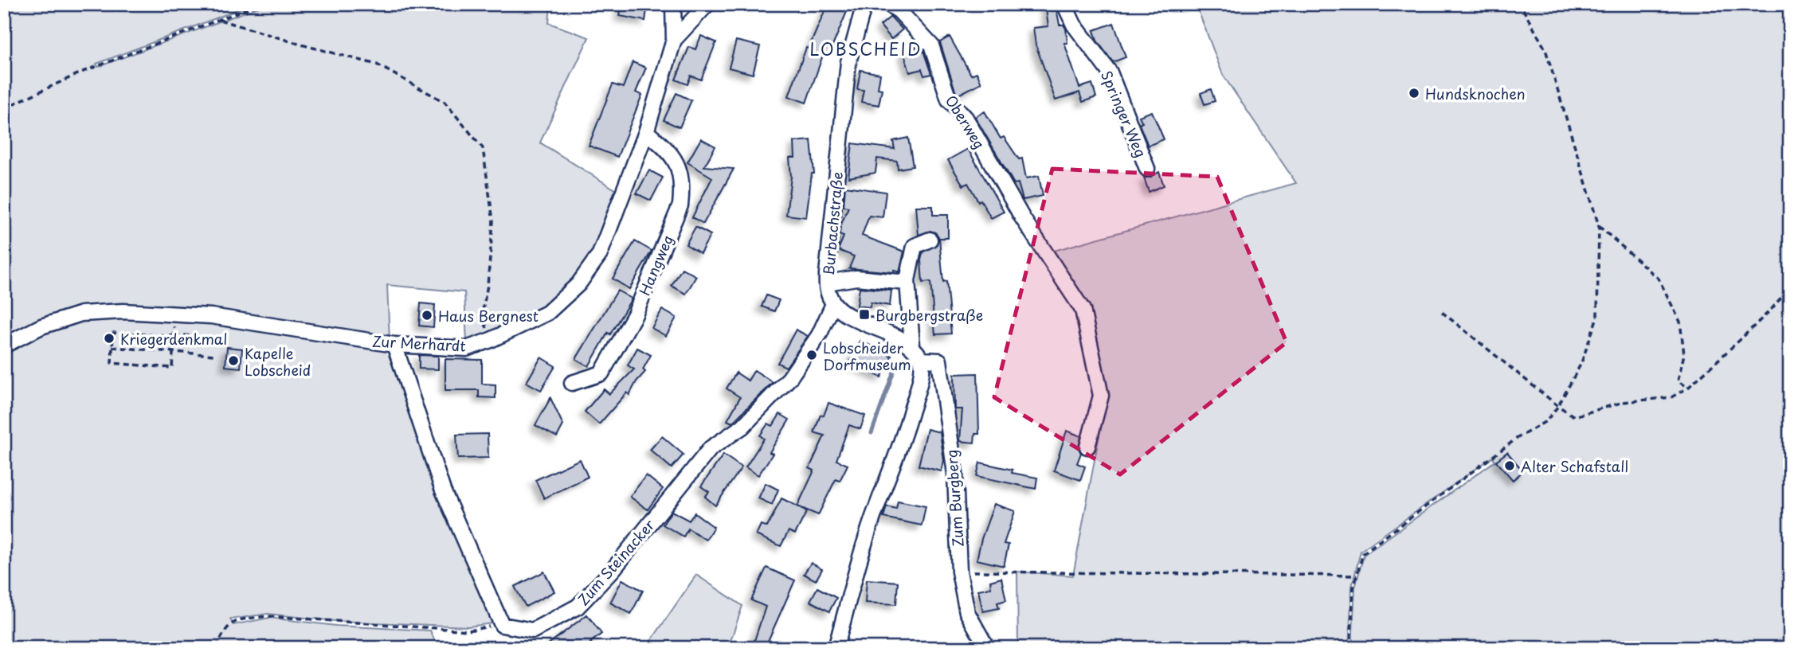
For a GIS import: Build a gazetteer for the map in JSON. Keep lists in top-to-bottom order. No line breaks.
{"streets":{"street":["Springer Weg","Oberweg","Burbachstraße","Hangweg","Zur Merhardt","Zum Burgberg","Zum Steinacker"]},"crossings":[["Burbachstraße","Zum Steinacker"],["Hangweg","Zur Merhardt"]],"districts":["LOBSCHEID"],"places":{"other":["Hundsknochen","Haus Bergnest","Kriegerdenkmal","Lobscheider Dorfmuseum","Kapelle Lobscheid","Alter Schafstall"],"transit":["Burgbergstraße"]}}
